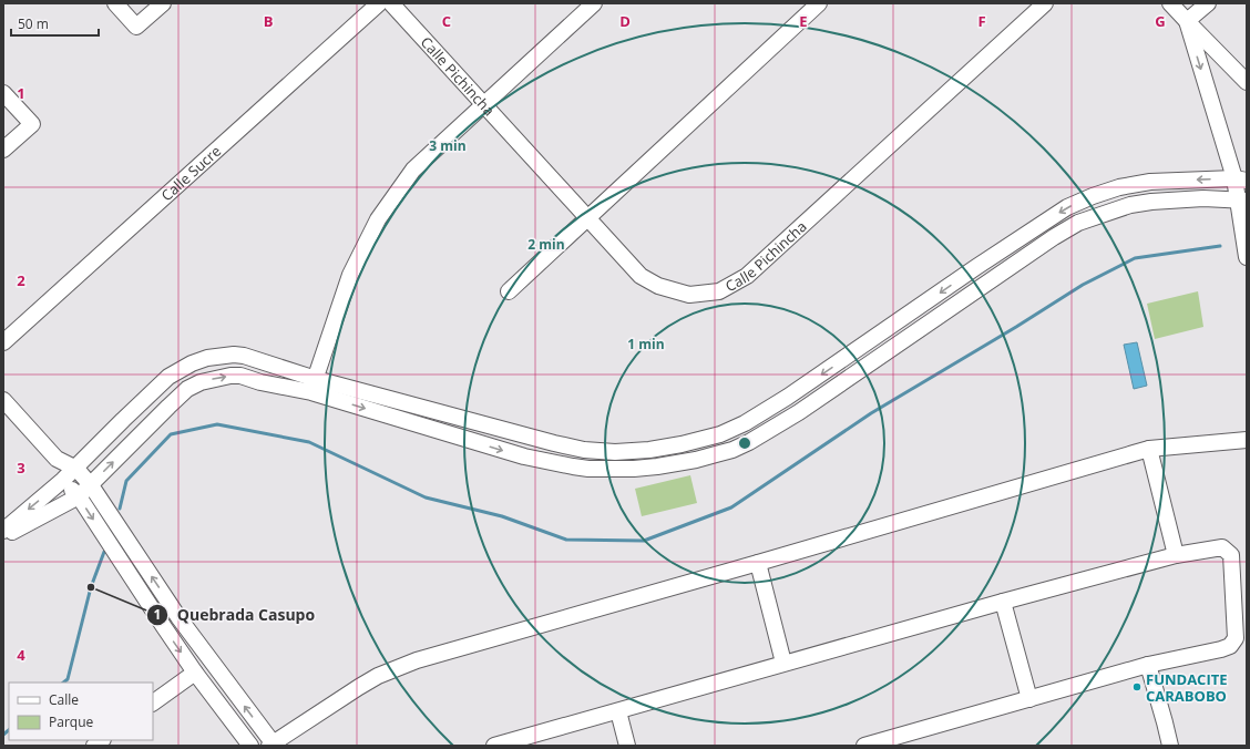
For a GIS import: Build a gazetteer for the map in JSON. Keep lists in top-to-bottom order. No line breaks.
{"streets":{"street":["Calle Pichincha","Calle Sucre"]},"places":["Quebrada Casupo","FUNDACITE CARABOBO"],"legend":["Calle","Parque"],"scale_bar":"50 m","grid":{"columns":["B","C","D","E","F","G"],"rows":["1","2","3","4"]},"rings":["3 min","2 min","1 min"]}
